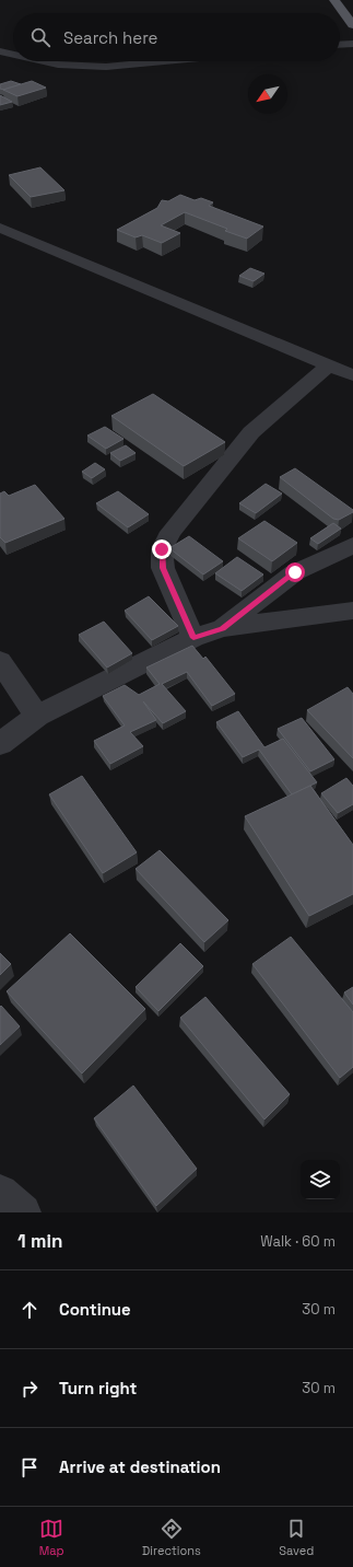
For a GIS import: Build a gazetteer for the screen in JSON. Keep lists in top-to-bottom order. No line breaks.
{"north":"bottom left","page":{"search":"Search here","heading":["1 min","Walk · 60 m"],"list":[["Continue","30 m"],["Turn right","30 m"],"Arrive at destination"],"nav":["Map","Directions","Saved"]}}
